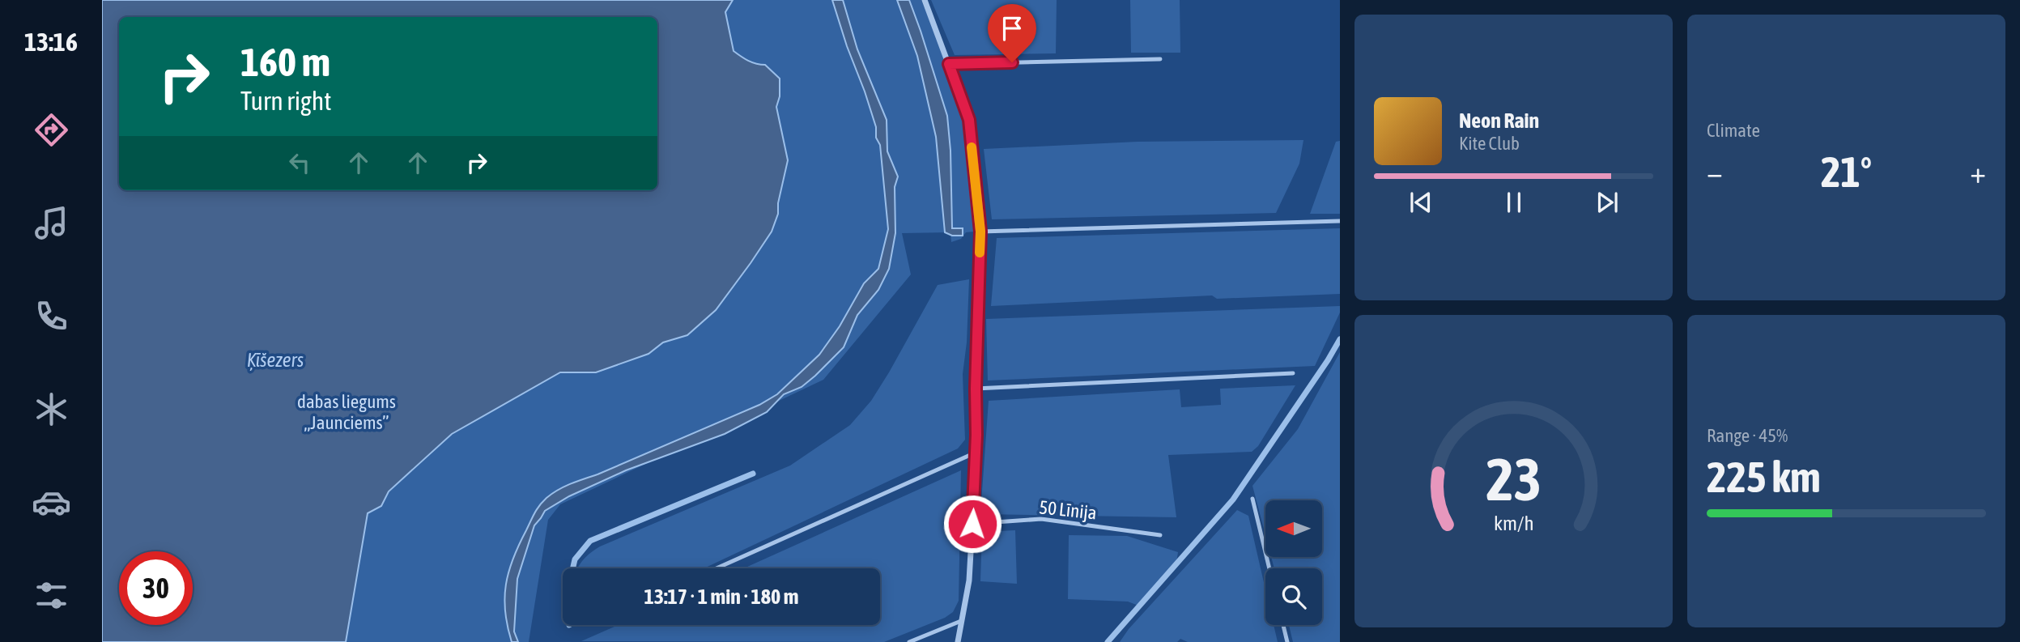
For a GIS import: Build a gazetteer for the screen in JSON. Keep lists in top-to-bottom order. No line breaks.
{"streets":{"lane":["50 Līnija"]},"water":["Ķīšezers"],"parks":["dabas liegums „Jaunciems”"],"north":"left","page":{"tabs":"13:16","tile":["Climate",["Range · 45%","225 km"]],"turn":["160 m","Turn right"],"song":["Neon Rain","Kite Club"],"heat":["−","21°","+"],"limit":"30","trip":"13:17 · 1 min · 180 m","gauge":["23","km/h"]}}
